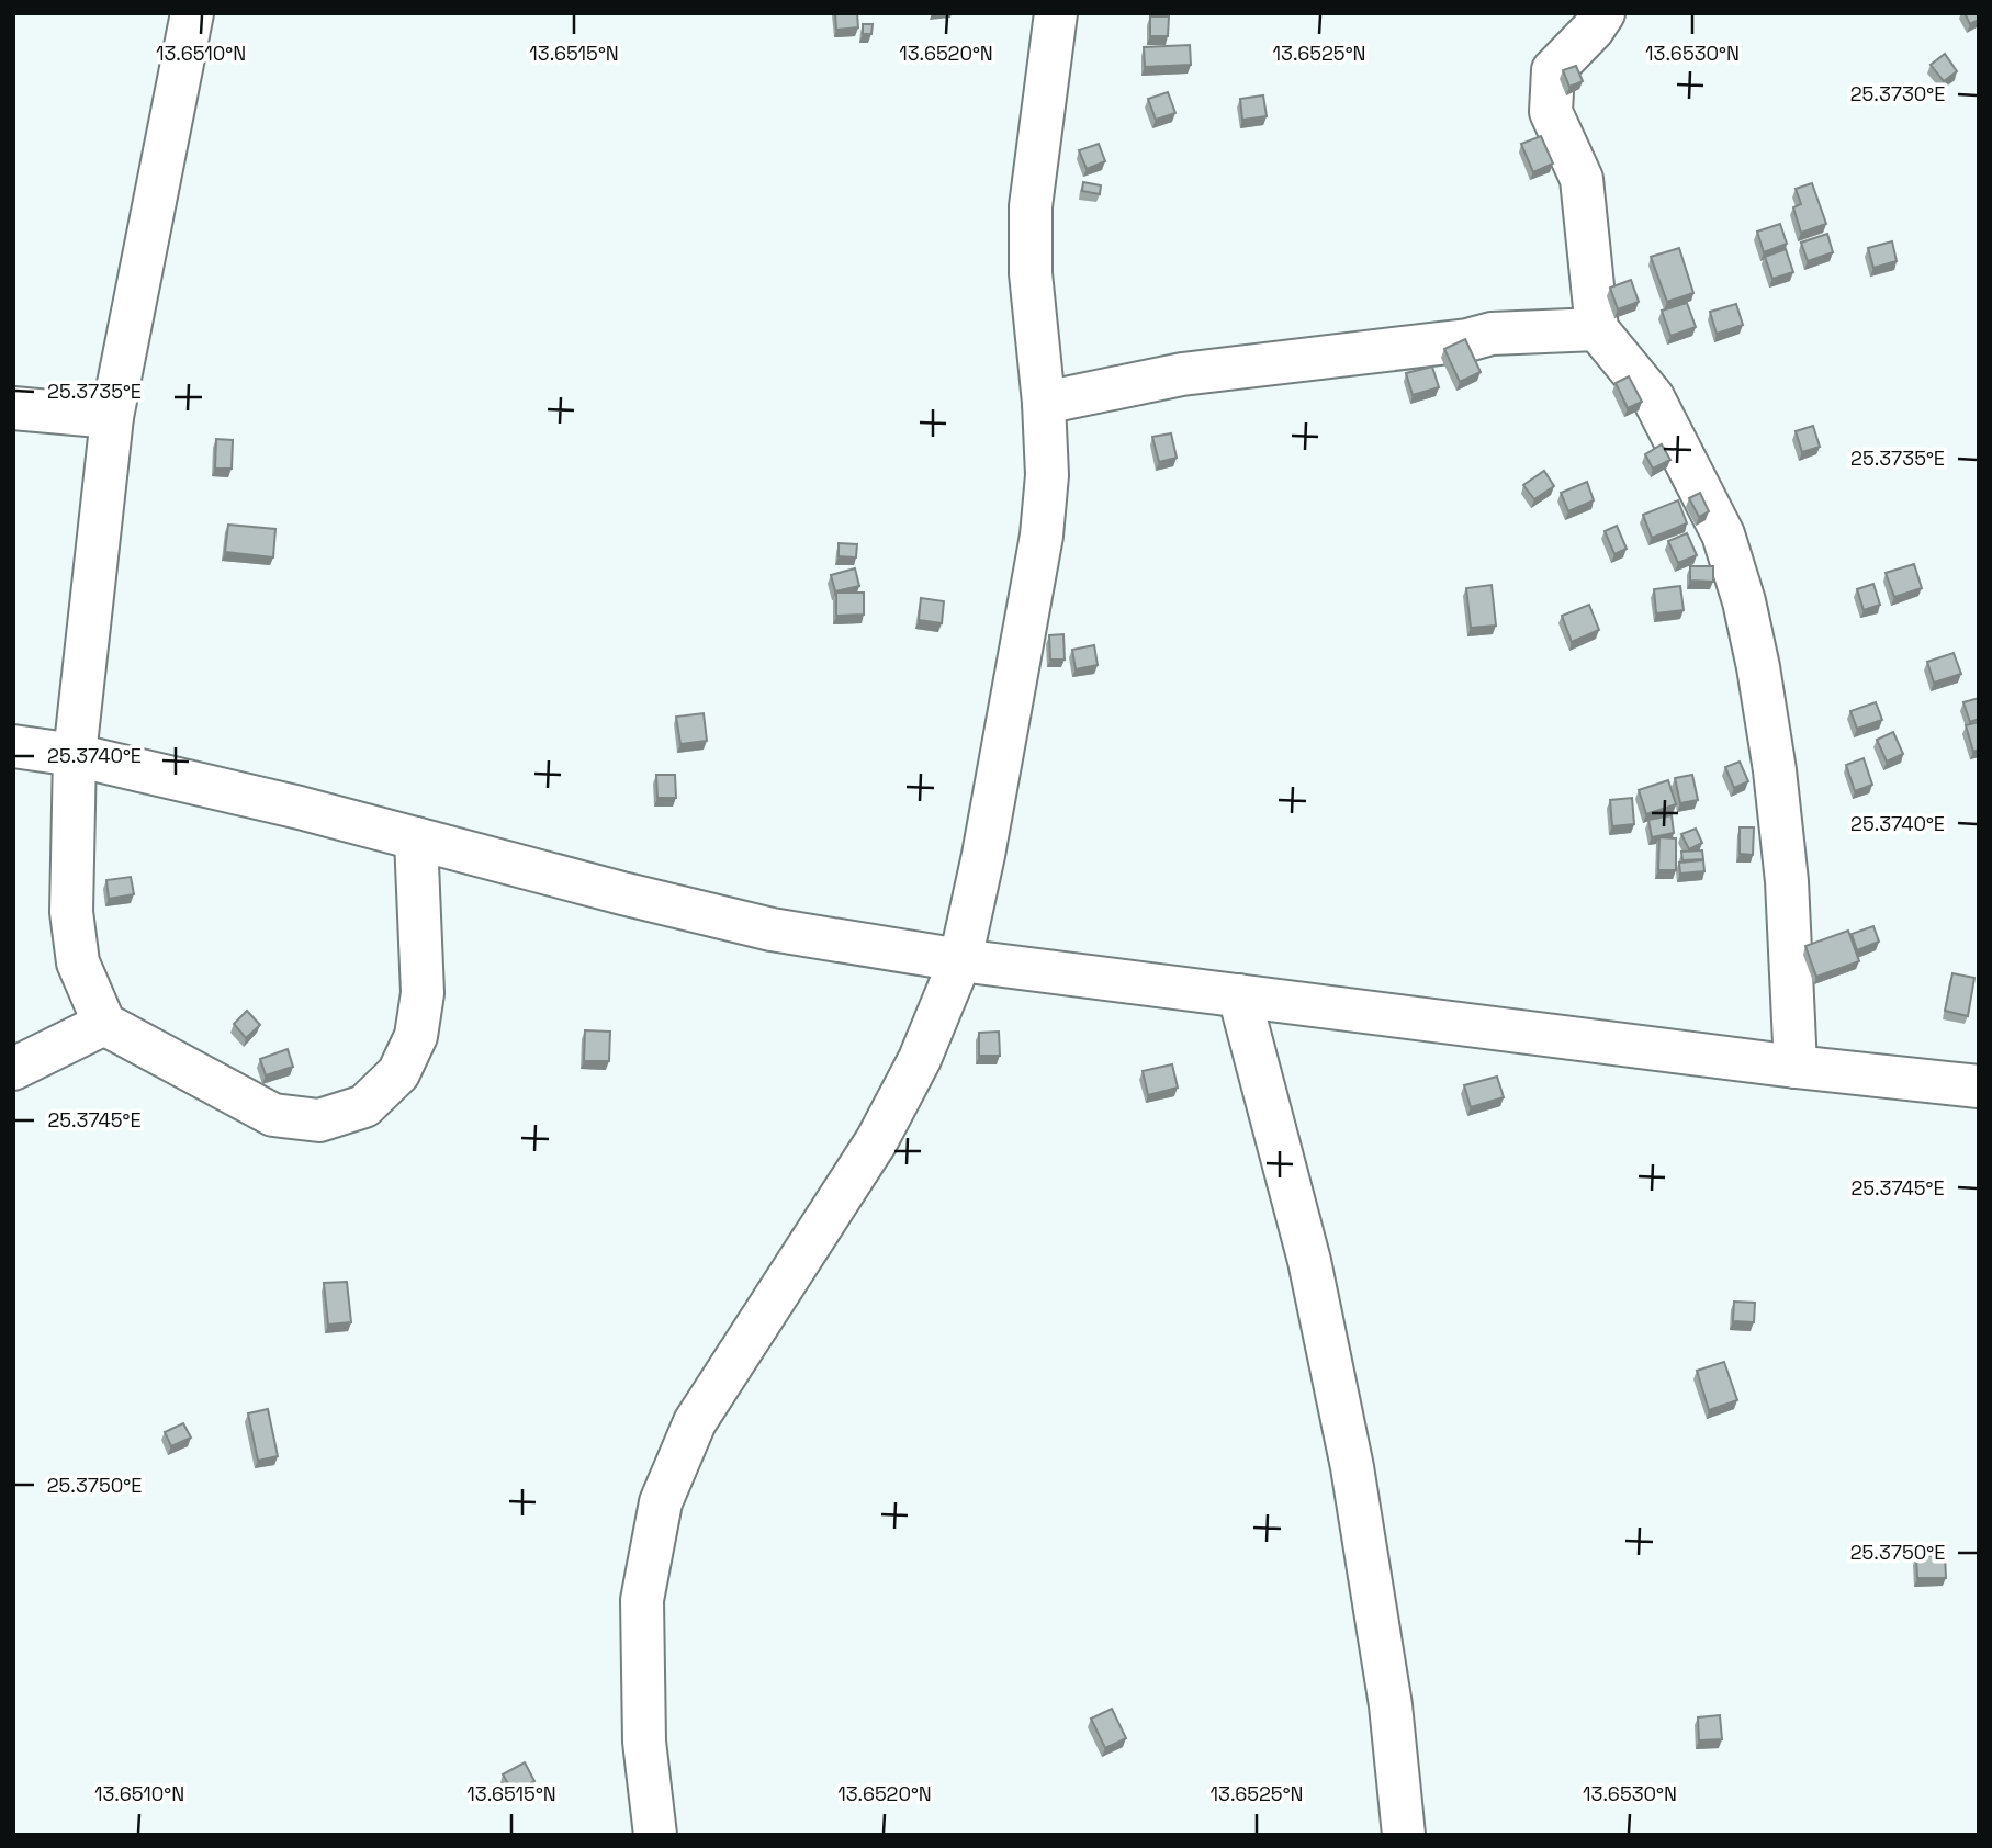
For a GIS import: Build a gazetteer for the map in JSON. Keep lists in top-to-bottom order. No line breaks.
{"coordinates":["13.6510°N","13.6515°N","13.6520°N","13.6525°N","13.6530°N","25.3730°E","25.3735°E","25.3740°E","25.3745°E","25.3750°E"]}
